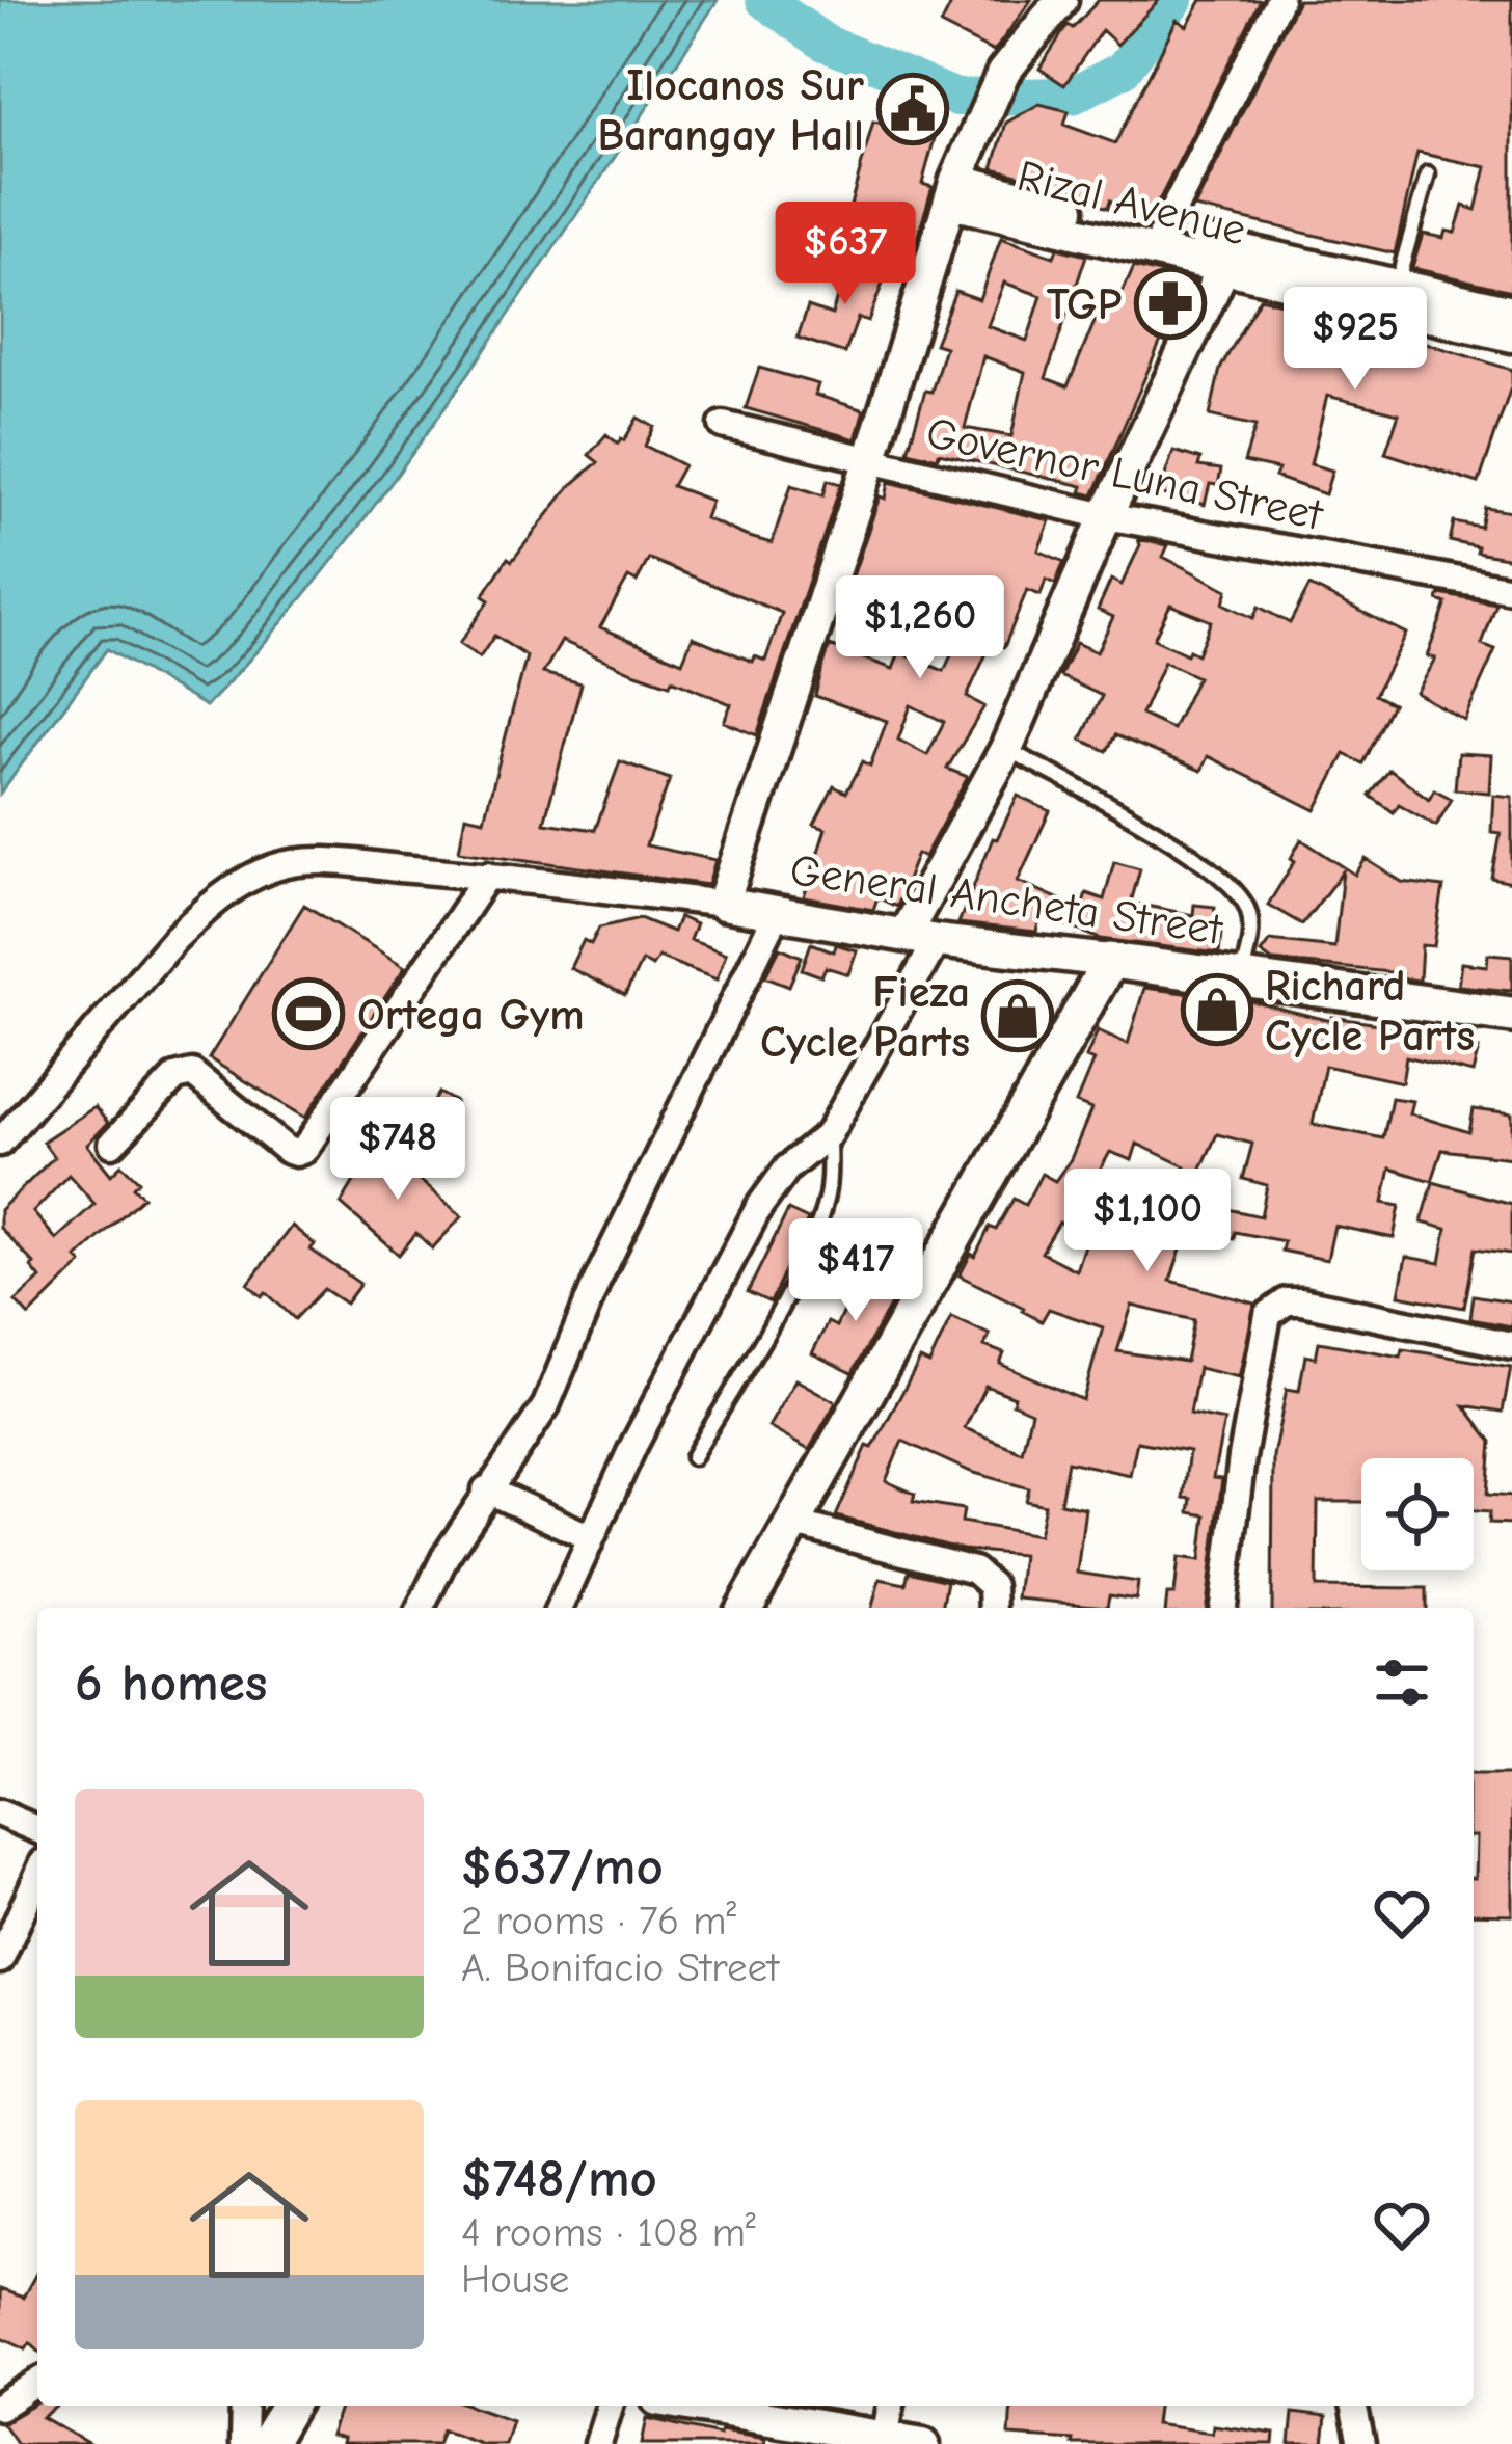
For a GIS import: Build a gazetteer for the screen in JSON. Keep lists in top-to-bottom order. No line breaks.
{"streets":{"main road":["General Ancheta Street"],"street":["Rizal Avenue","Governor Luna Street"]},"places":{"public building":["Ilocanos Sur Barangay Hall"],"pharmacy":["TGP"],"shop":["Richard Cycle Parts","Fieza Cycle Parts"],"sports":["Ortega Gym"]},"page":{"price":["$637","$925","$1,260","$748","$1,100","$417"],"heading":"6 homes","list":[{"name":"$637/mo","note":"2 rooms · 76 m² · A. Bonifacio Street"},{"name":"$748/mo","note":"4 rooms · 108 m² · House"}]}}
